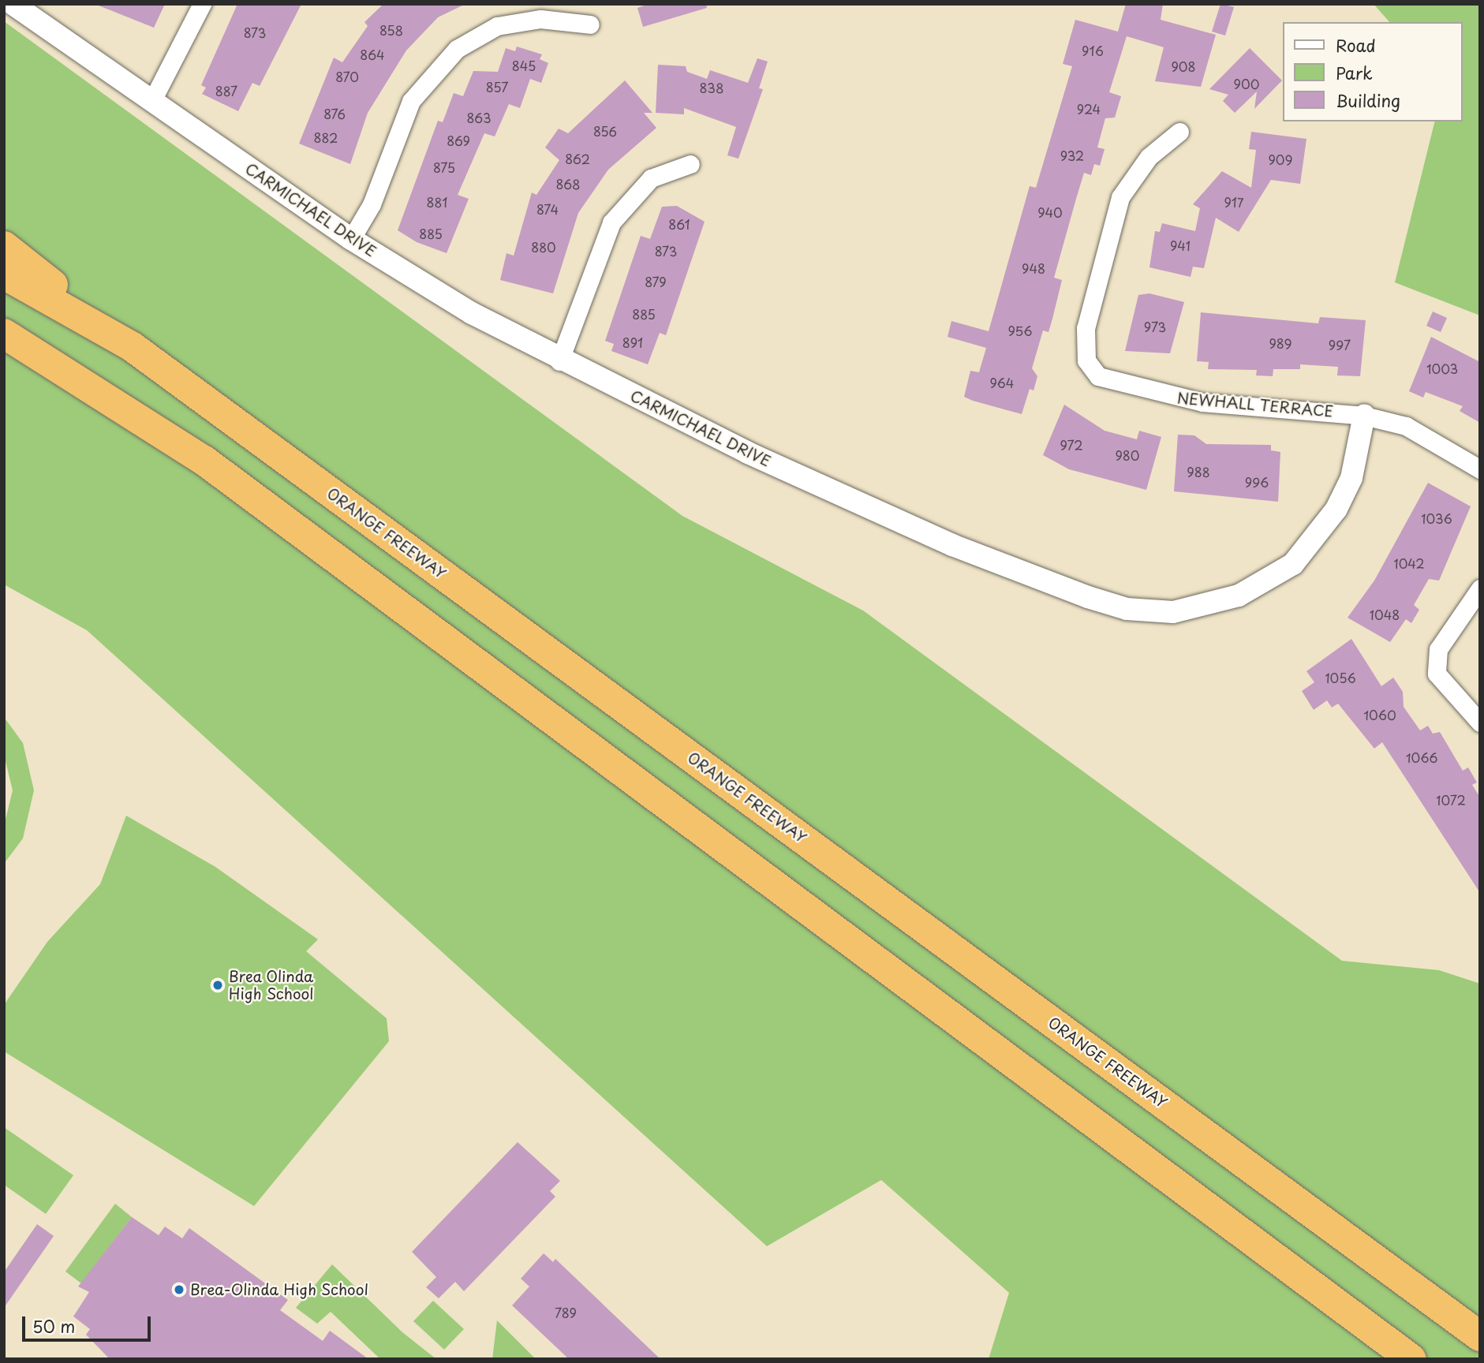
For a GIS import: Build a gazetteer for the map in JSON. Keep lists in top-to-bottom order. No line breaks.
{"streets":{"highway":["ORANGE FREEWAY"],"street":["CARMICHAEL DRIVE","NEWHALL TERRACE"]},"crossings":[["CARMICHAEL DRIVE","NEWHALL TERRACE"]],"places":["Brea Olinda High School","Brea-Olinda High School"],"house_numbers":["858","873","916","864","845","908","870","900","857","838","887","924","876","863","856","882","869","932","862","909","875","868","881","917","874","940","861","885","941","880","873","948","879","885","973","956","891","989","997","1003","964","972","980","988","996","1036","1042","1048","1056","1060","1066","1072","789"],"legend":["Road","Park","Building"],"scale_bar":"50 m"}
